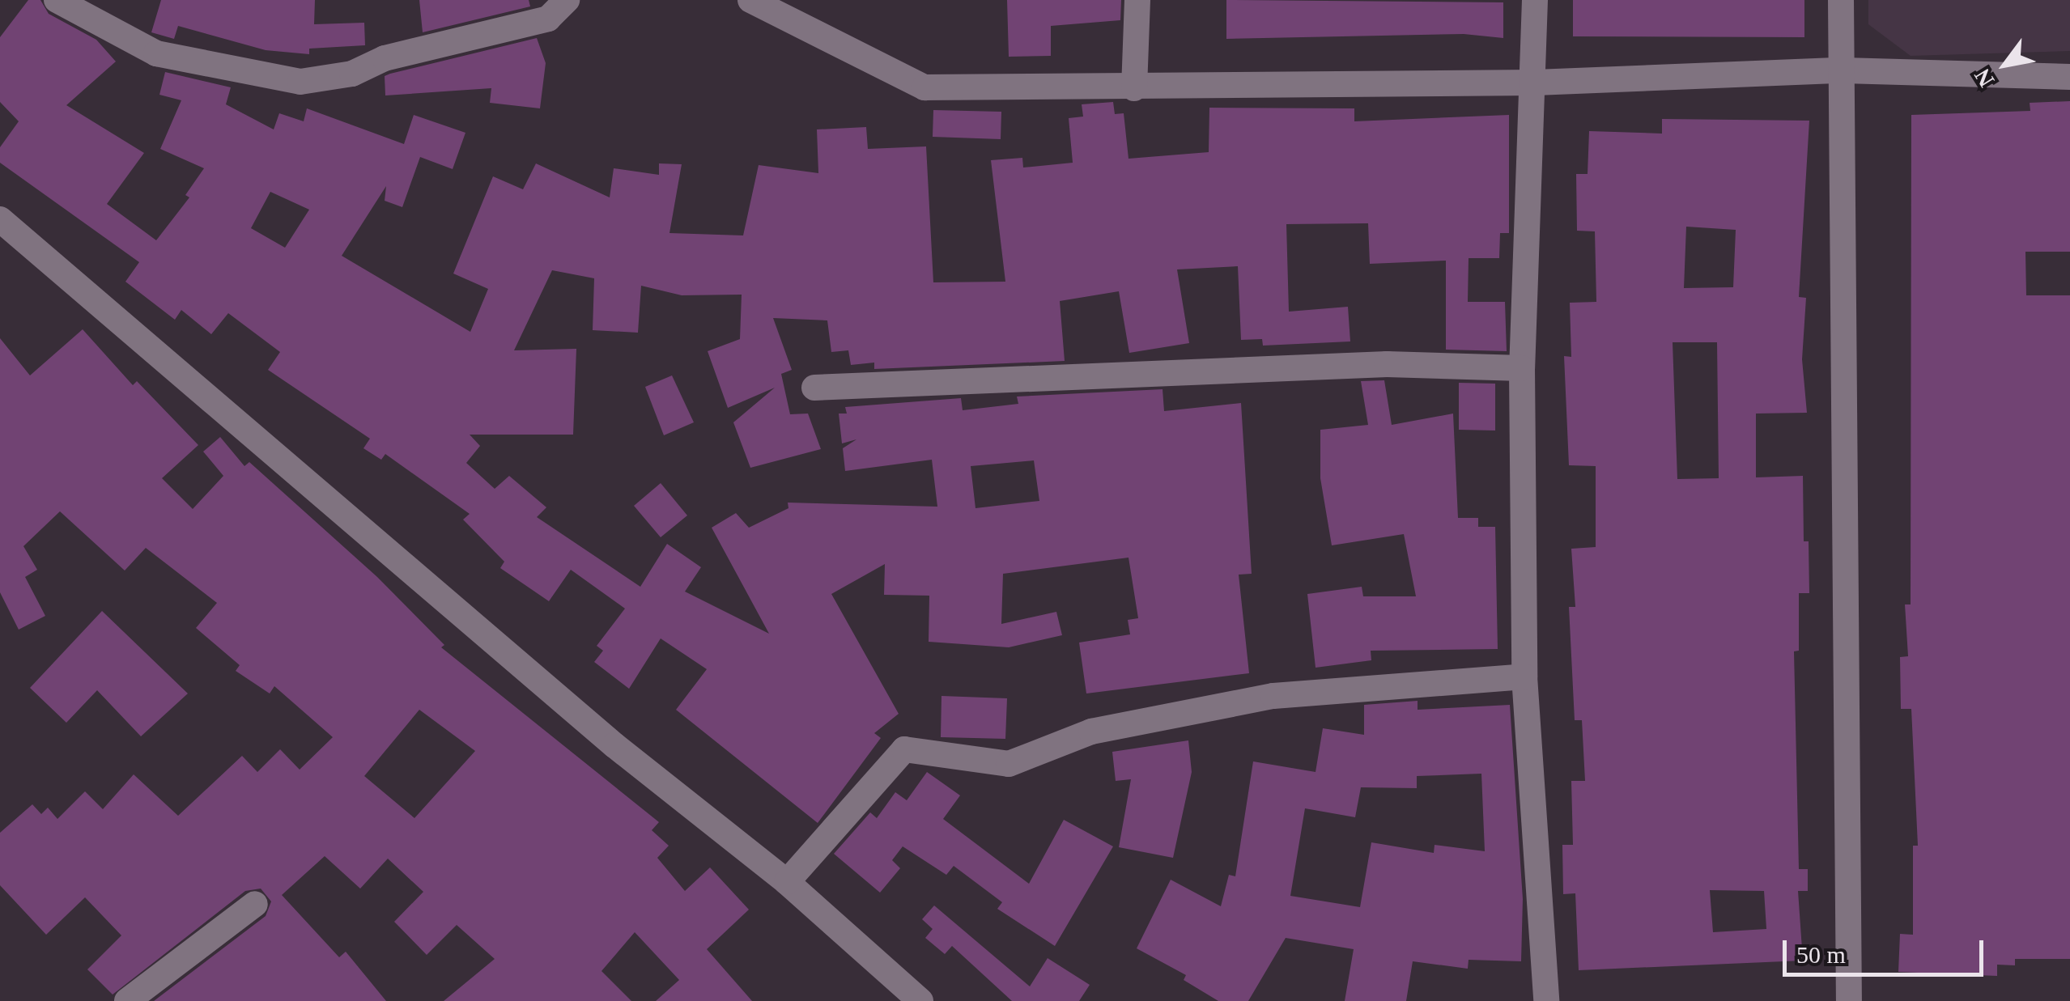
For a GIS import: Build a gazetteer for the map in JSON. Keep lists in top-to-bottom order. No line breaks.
{"scale_bar":"50 m","north":"bottom left"}
